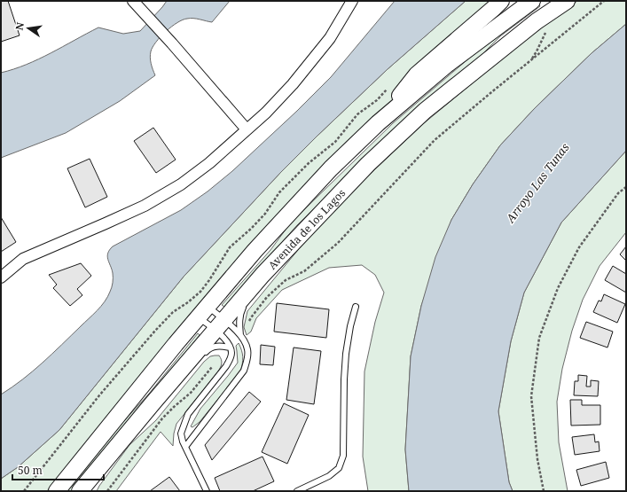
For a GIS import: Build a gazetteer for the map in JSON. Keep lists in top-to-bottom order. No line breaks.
{"streets":{"street":["Avenida de los Lagos"]},"water":["Arroyo Las Tunas"],"scale_bar":"50 m","north":"left"}
